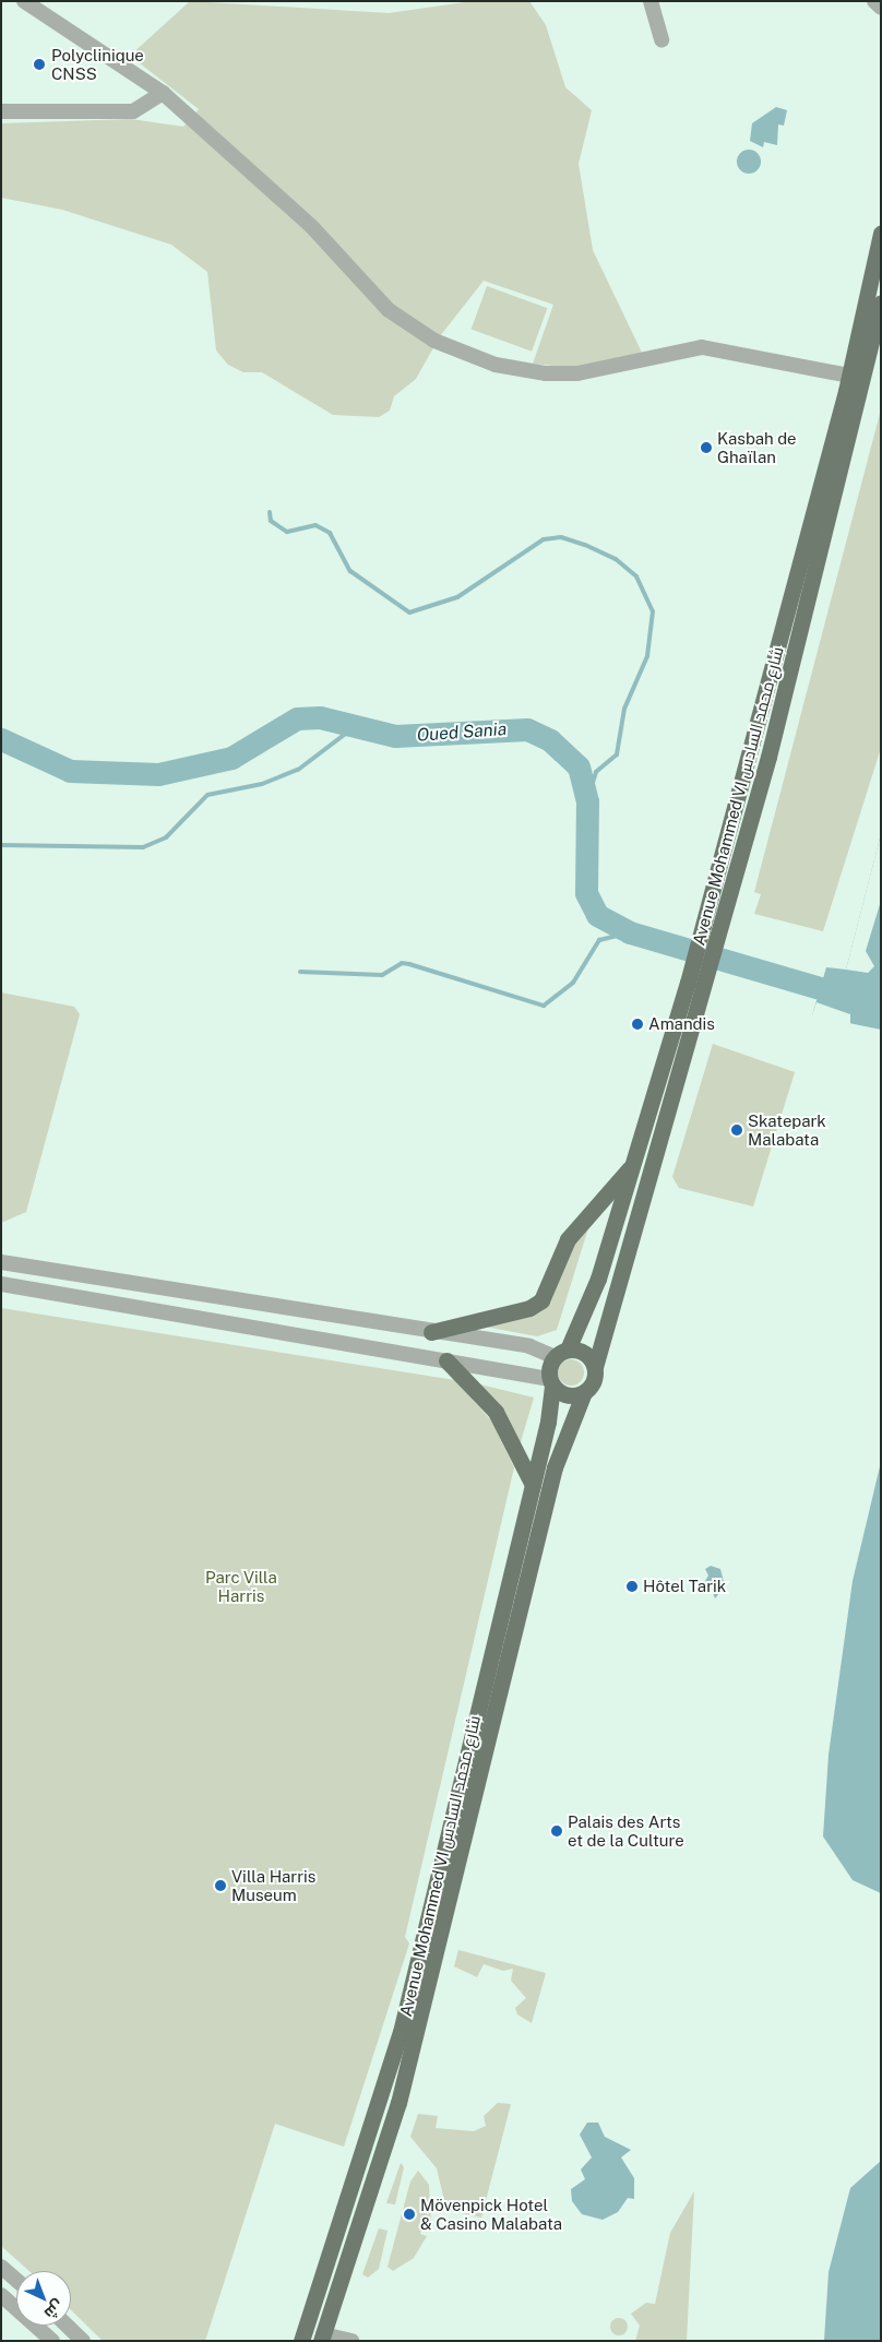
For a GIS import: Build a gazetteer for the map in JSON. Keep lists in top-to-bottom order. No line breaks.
{"streets":{"main road":["Avenue Mohammed VI شارع محمد السادس"]},"water":["Oued Sania"],"parks":["Parc Villa Harris"],"places":["Polyclinique CNSS","Kasbah de Ghaïlan","Amandis","Skatepark Malabata","Hôtel Tarik","Palais des Arts et de la Culture","Villa Harris Museum","Mövenpick Hotel & Casino Malabata"],"north":"bottom right"}
